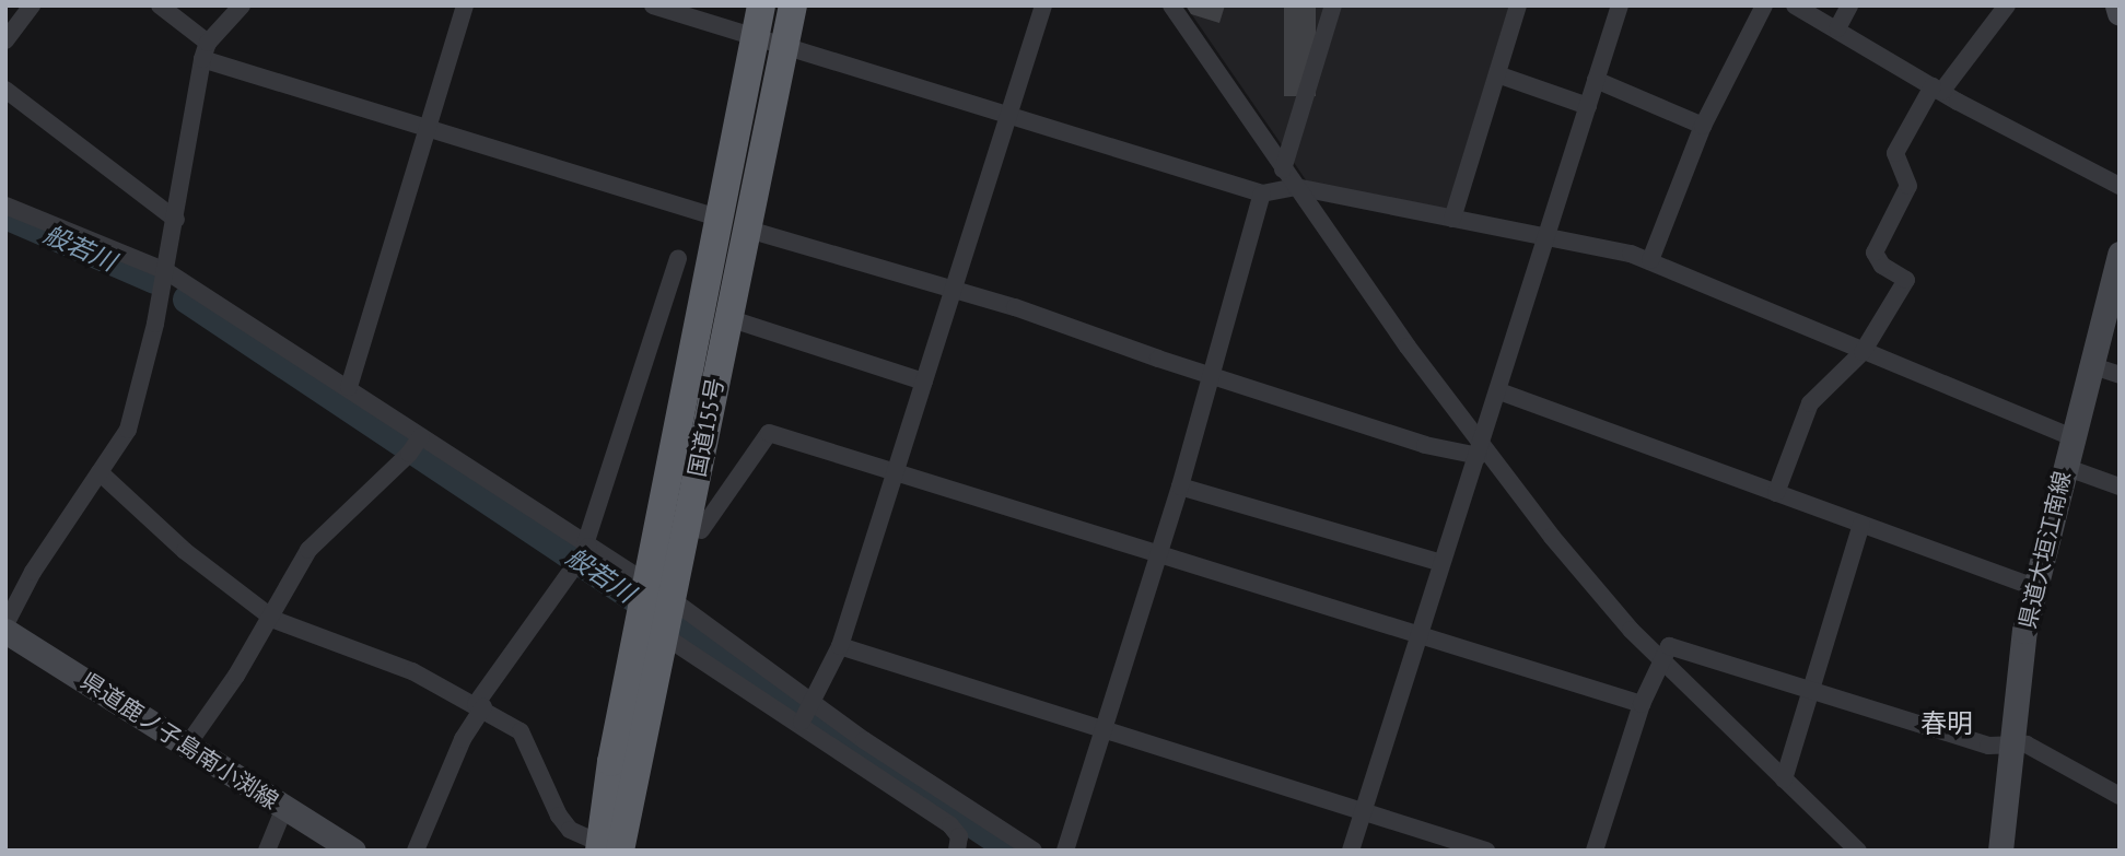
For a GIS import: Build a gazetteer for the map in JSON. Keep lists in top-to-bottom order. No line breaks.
{"streets":{"highway":["国道155号"],"main road":["県道大垣江南線","県道鹿ノ子島南小渕線"]},"districts":["春明"],"water":["般若川"]}
